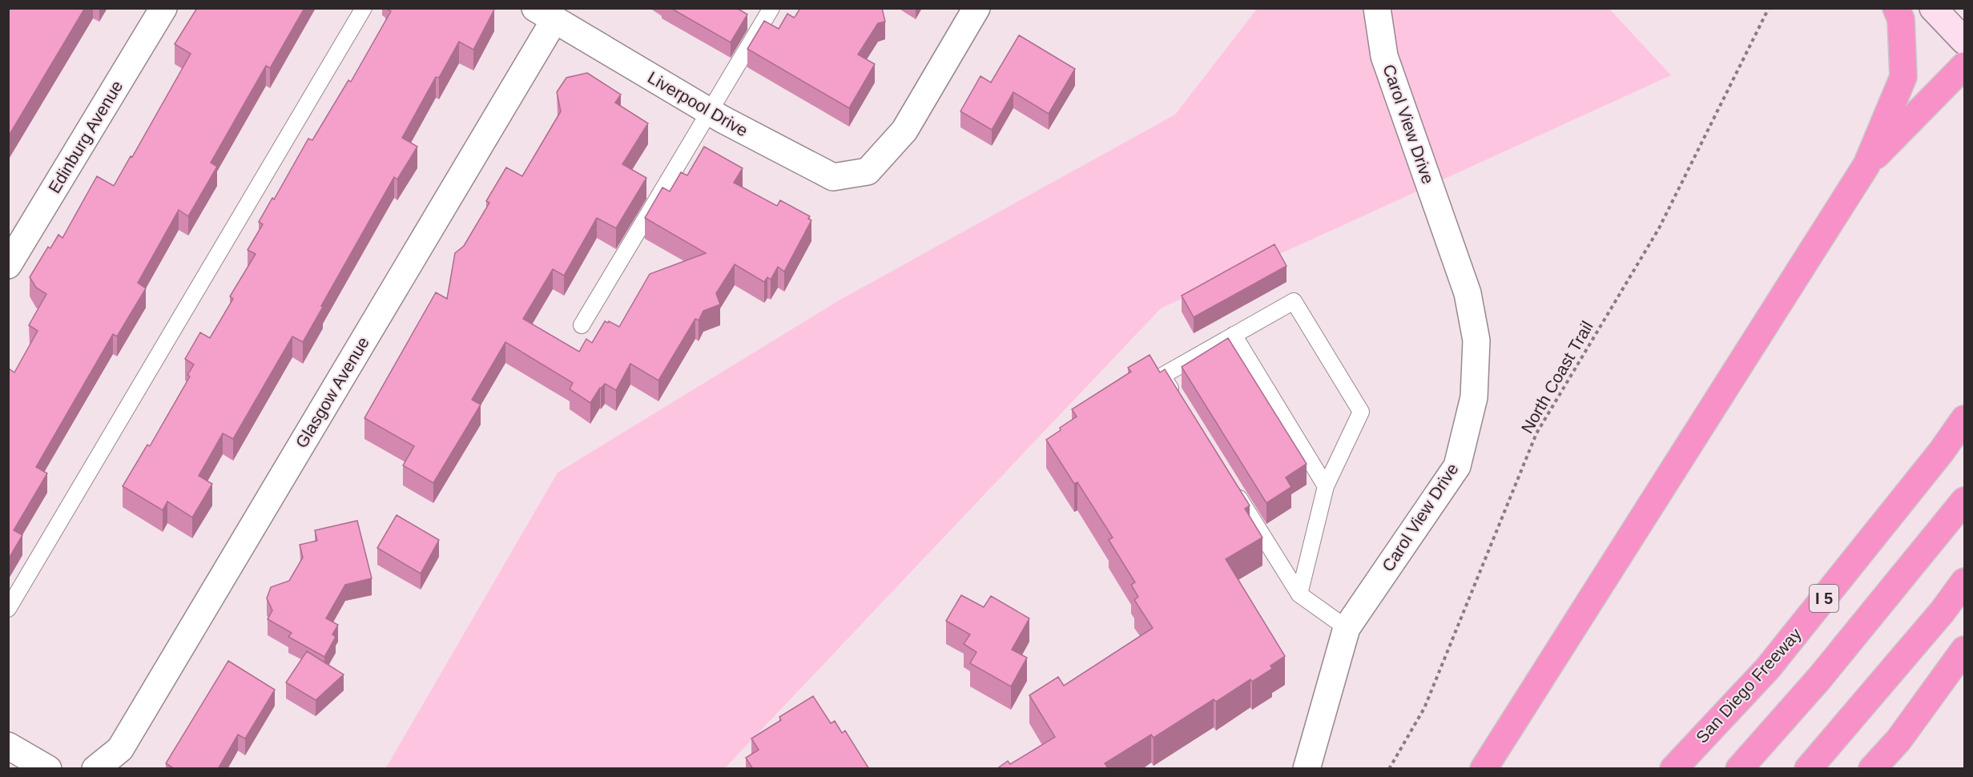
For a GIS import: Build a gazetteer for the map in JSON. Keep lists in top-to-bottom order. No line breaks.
{"streets":{"highway":["I 5","San Diego Freeway"],"street":["Liverpool Drive","Carol View Drive","Edinburg Avenue","Glasgow Avenue"],"path":["North Coast Trail"]},"crossings":[["Liverpool Drive","Glasgow Avenue"]]}
